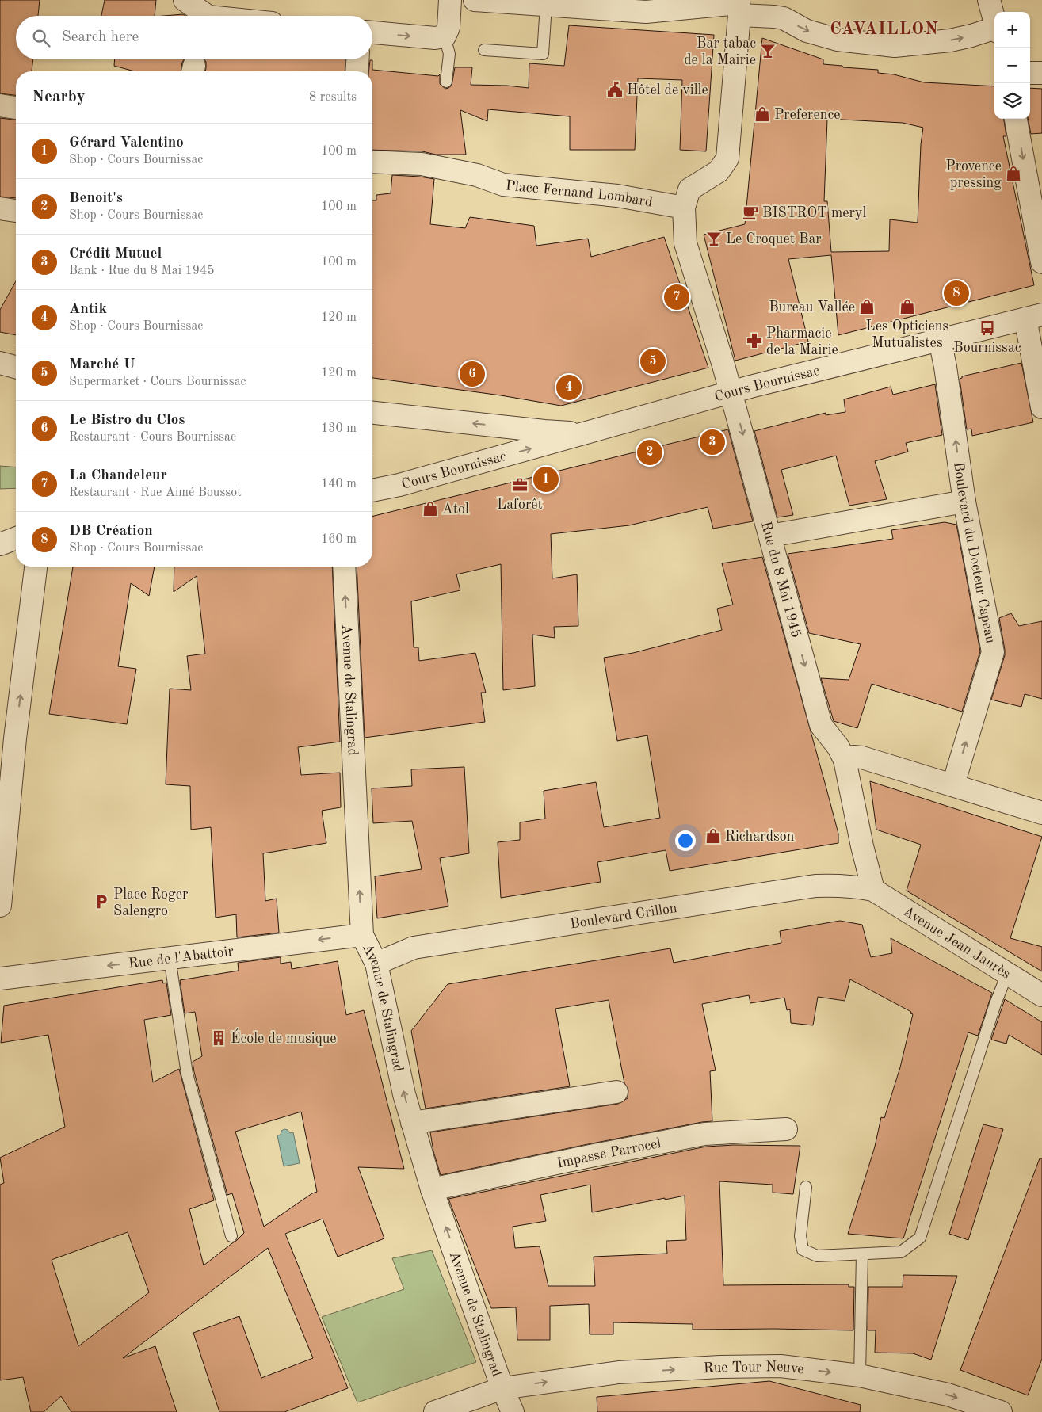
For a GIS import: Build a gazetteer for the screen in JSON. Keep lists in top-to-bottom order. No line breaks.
{"streets":{"street":["Place Fernand Lombard","Cours Bournissac","Boulevard du Docteur Capeau","Rue du 8 Mai 1945","Avenue de Stalingrad","Boulevard Crillon","Avenue Jean Jaurès","Rue de l'Abattoir","Impasse Parrocel","Rue Tour Neuve"]},"crossings":[["Place Fernand Lombard","Rue du 8 Mai 1945"],["Cours Bournissac","Boulevard du Docteur Capeau"],["Cours Bournissac","Rue du 8 Mai 1945"],["Rue du 8 Mai 1945","Boulevard Crillon"],["Rue du 8 Mai 1945","Avenue Jean Jaurès"],["Avenue de Stalingrad","Boulevard Crillon"],["Avenue de Stalingrad","Rue de l'Abattoir"],["Avenue de Stalingrad","Impasse Parrocel"],["Avenue de Stalingrad","Rue Tour Neuve"],["Boulevard Crillon","Avenue Jean Jaurès"]],"one_way":["Boulevard du Docteur Capeau","Rue du 8 Mai 1945","Avenue de Stalingrad","Rue de l'Abattoir","Rue Tour Neuve"],"districts":["CAVAILLON"],"places":{"bar":["Bar tabac de la Mairie","Le Croquet Bar"],"public building":["Hôtel de ville"],"shop":["Preference","Provence pressing","Bureau Vallée","Les Opticiens Mutualistes","Atol","Richardson"],"cafe":["BISTROT meryl"],"bus stop":["Bournissac"],"pharmacy":["Pharmacie de la Mairie"],"office":["Laforêt"],"parking":["Place Roger Salengro"],"building":["École de musique"]},"page":{"map_buttons":["+","−"],"search":"Search here","heading":["Nearby","8 results"],"list":[{"mark":"1","name":"Gérard Valentino","note":"Shop · Cours Bournissac","value":"100 m"},{"mark":"2","name":"Benoit's","note":"Shop · Cours Bournissac","value":"100 m"},{"mark":"3","name":"Crédit Mutuel","note":"Bank · Rue du 8 Mai 1945","value":"100 m"},{"mark":"4","name":"Antik","note":"Shop · Cours Bournissac","value":"120 m"},{"mark":"5","name":"Marché U","note":"Supermarket · Cours Bournissac","value":"120 m"},{"mark":"6","name":"Le Bistro du Clos","note":"Restaurant · Cours Bournissac","value":"130 m"},{"mark":"7","name":"La Chandeleur","note":"Restaurant · Rue Aimé Boussot","value":"140 m"},{"mark":"8","name":"DB Création","note":"Shop · Cours Bournissac","value":"160 m"}],"pins":["8","7","5","6","4","3","2","1"]}}
